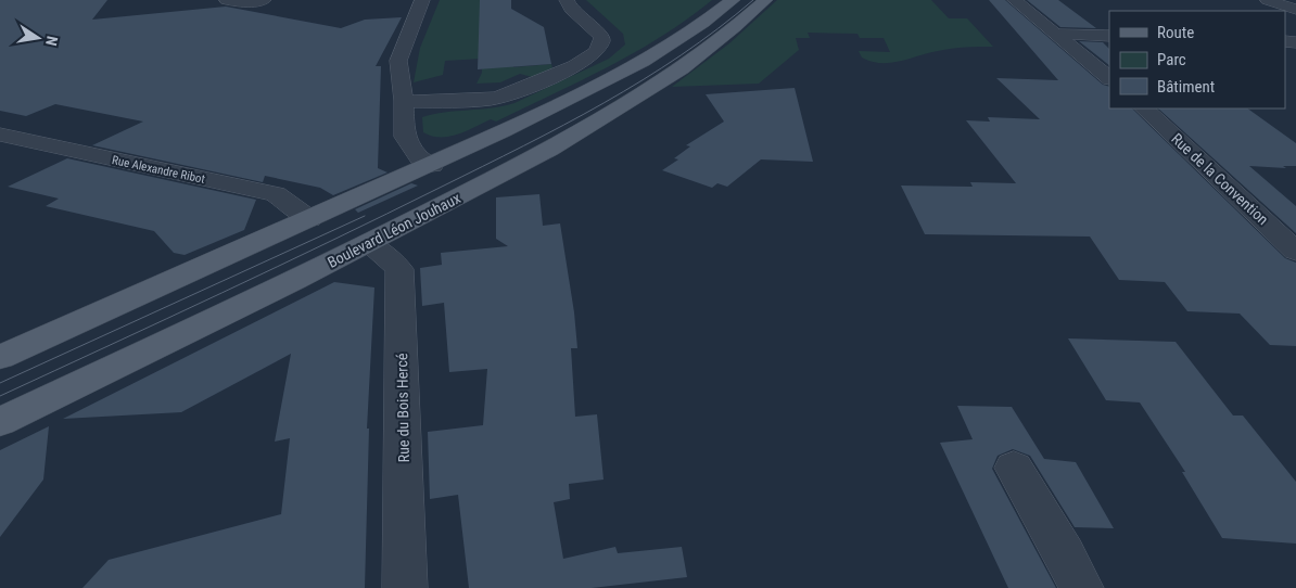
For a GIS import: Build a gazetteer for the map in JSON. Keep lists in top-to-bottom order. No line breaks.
{"streets":{"main road":["Boulevard Léon Jouhaux"],"street":["Rue Alexandre Ribot","Rue de la Convention","Rue du Bois Hercé"]},"crossings":[["Boulevard Léon Jouhaux","Rue du Bois Hercé"]],"legend":["Route","Parc","Bâtiment"],"north":"right"}
